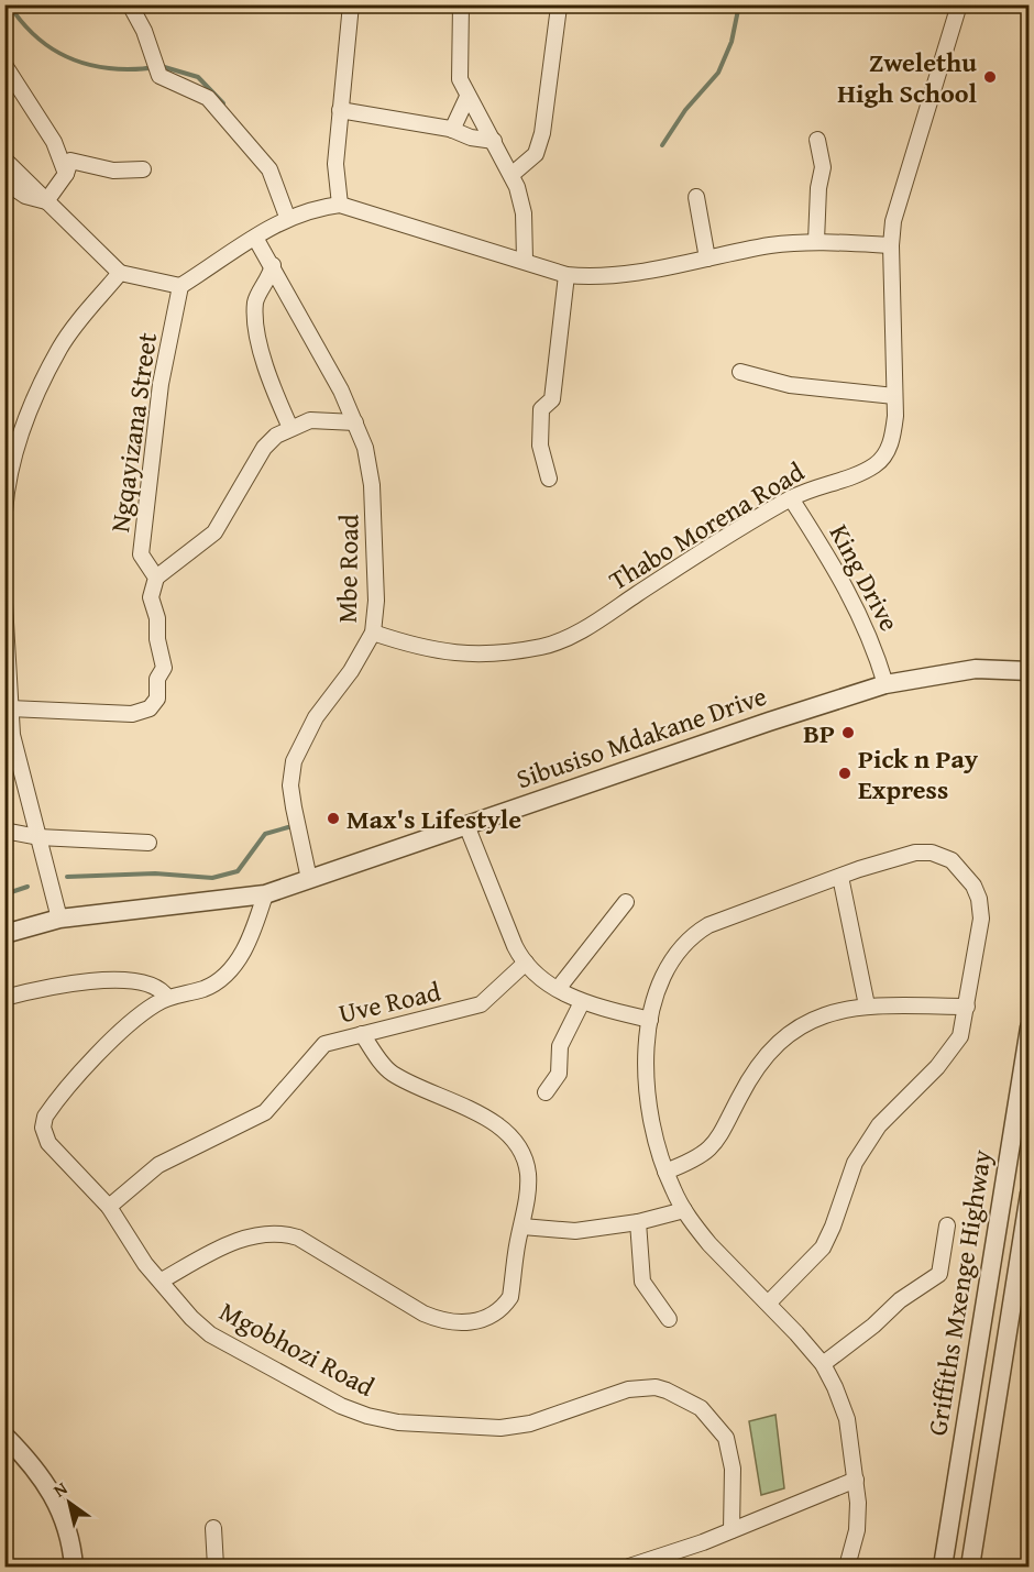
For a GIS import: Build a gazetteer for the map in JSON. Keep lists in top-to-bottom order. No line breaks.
{"streets":{"street":["Ngqayizana Street","Thabo Morena Road","Mbe Road","King Drive","Sibusiso Mdakane Drive","Uve Road","Griffiths Mxenge Highway","Mgobhozi Road"]},"crossings":[["Thabo Morena Road","Mbe Road"],["Thabo Morena Road","King Drive"],["Mbe Road","Sibusiso Mdakane Drive"],["King Drive","Sibusiso Mdakane Drive"],["Sibusiso Mdakane Drive","Mgobhozi Road"],["Uve Road","Mgobhozi Road"]],"places":["Zwelethu High School","BP","Pick n Pay Express","Max's Lifestyle"],"north":"top left"}
